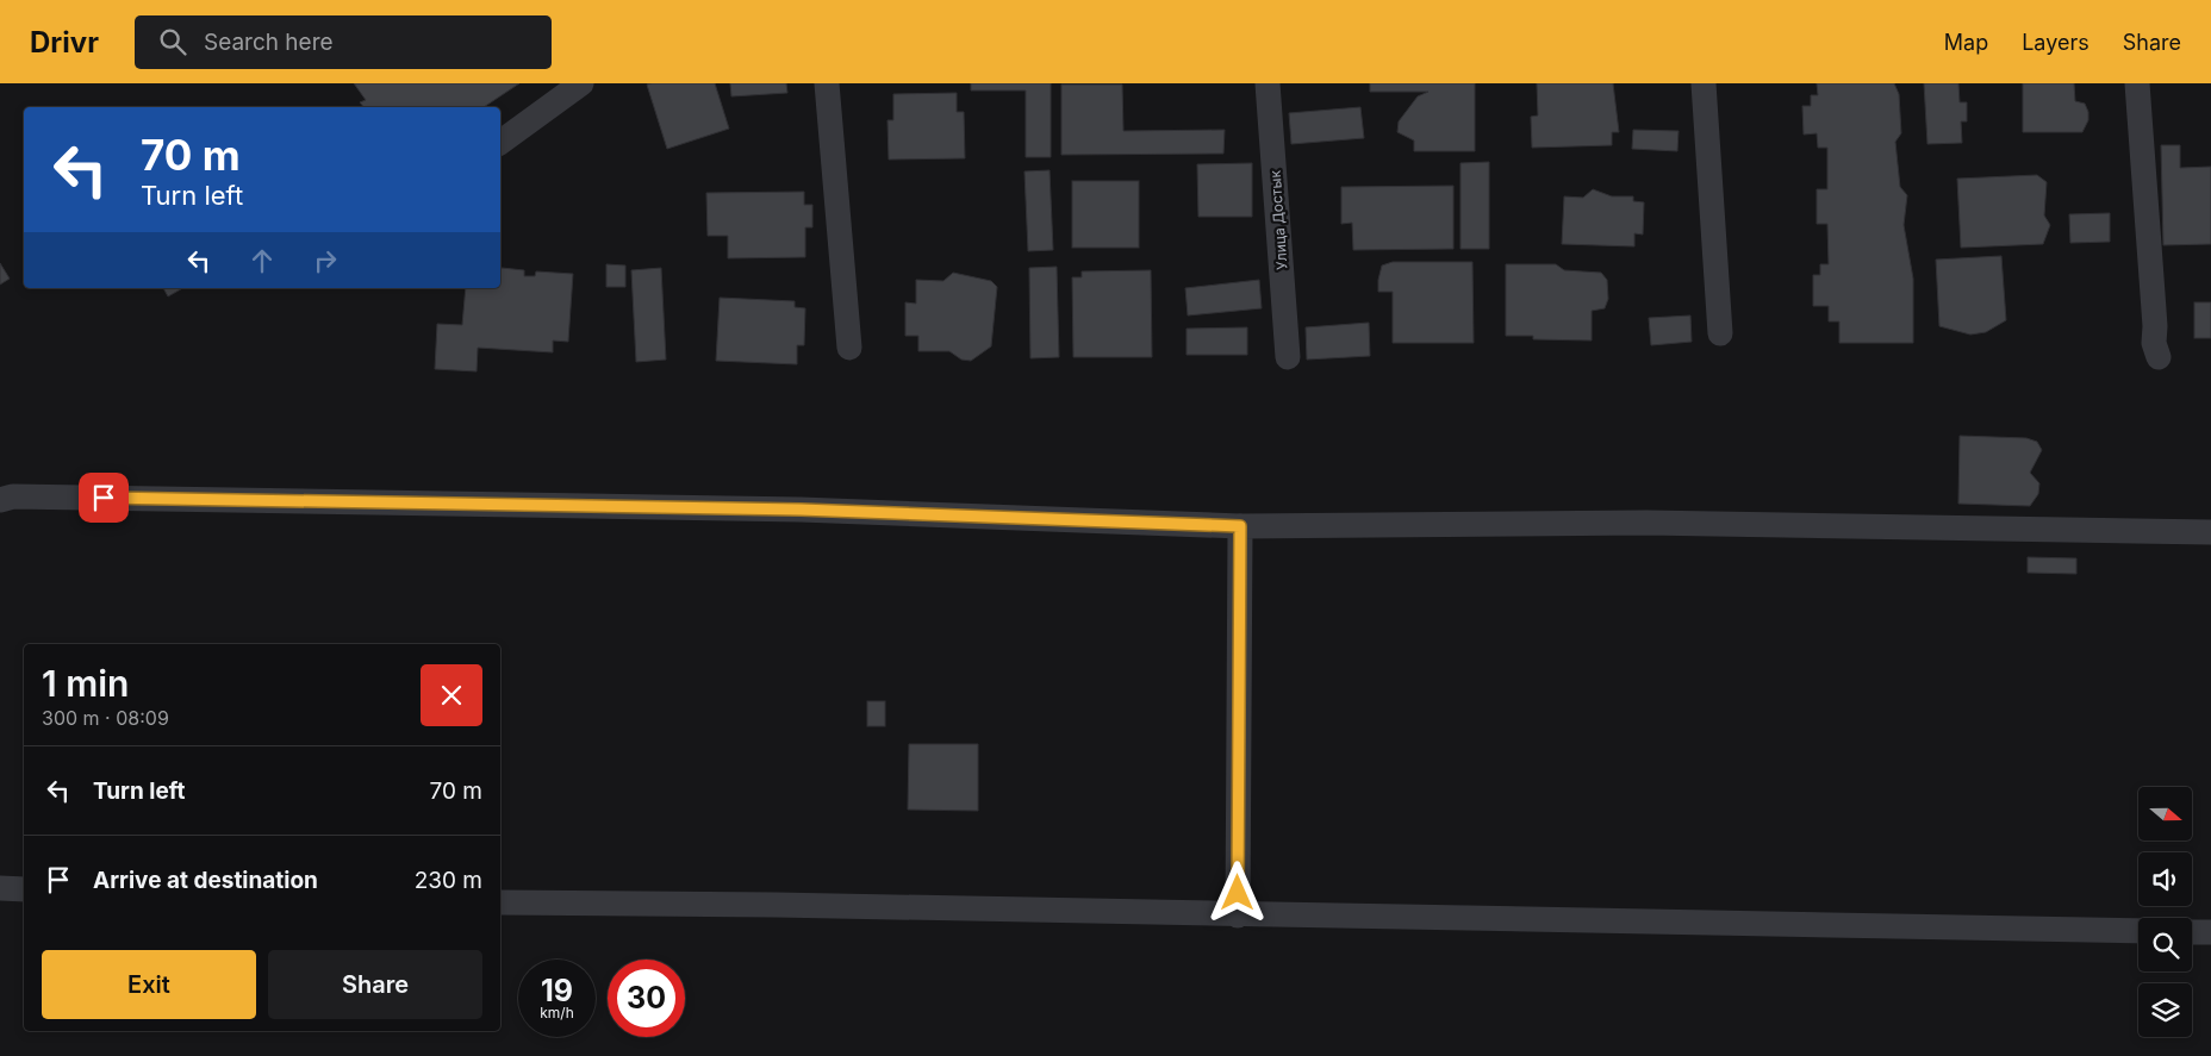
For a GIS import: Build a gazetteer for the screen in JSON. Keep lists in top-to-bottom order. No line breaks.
{"streets":{"street":["Улица Достык"]},"north":"right","page":{"header":"Drivr","search":"Search here","nav":["Map","Layers","Share"],"turn":["70 m","Turn left"],"heading":["1 min","300 m · 08:09"],"list":[{"name":"Turn left","value":"70 m"},{"name":"Arrive at destination","value":"230 m"}],"buttons":["Exit","Share"],"speed":"19 km/h","limit":"30"}}
